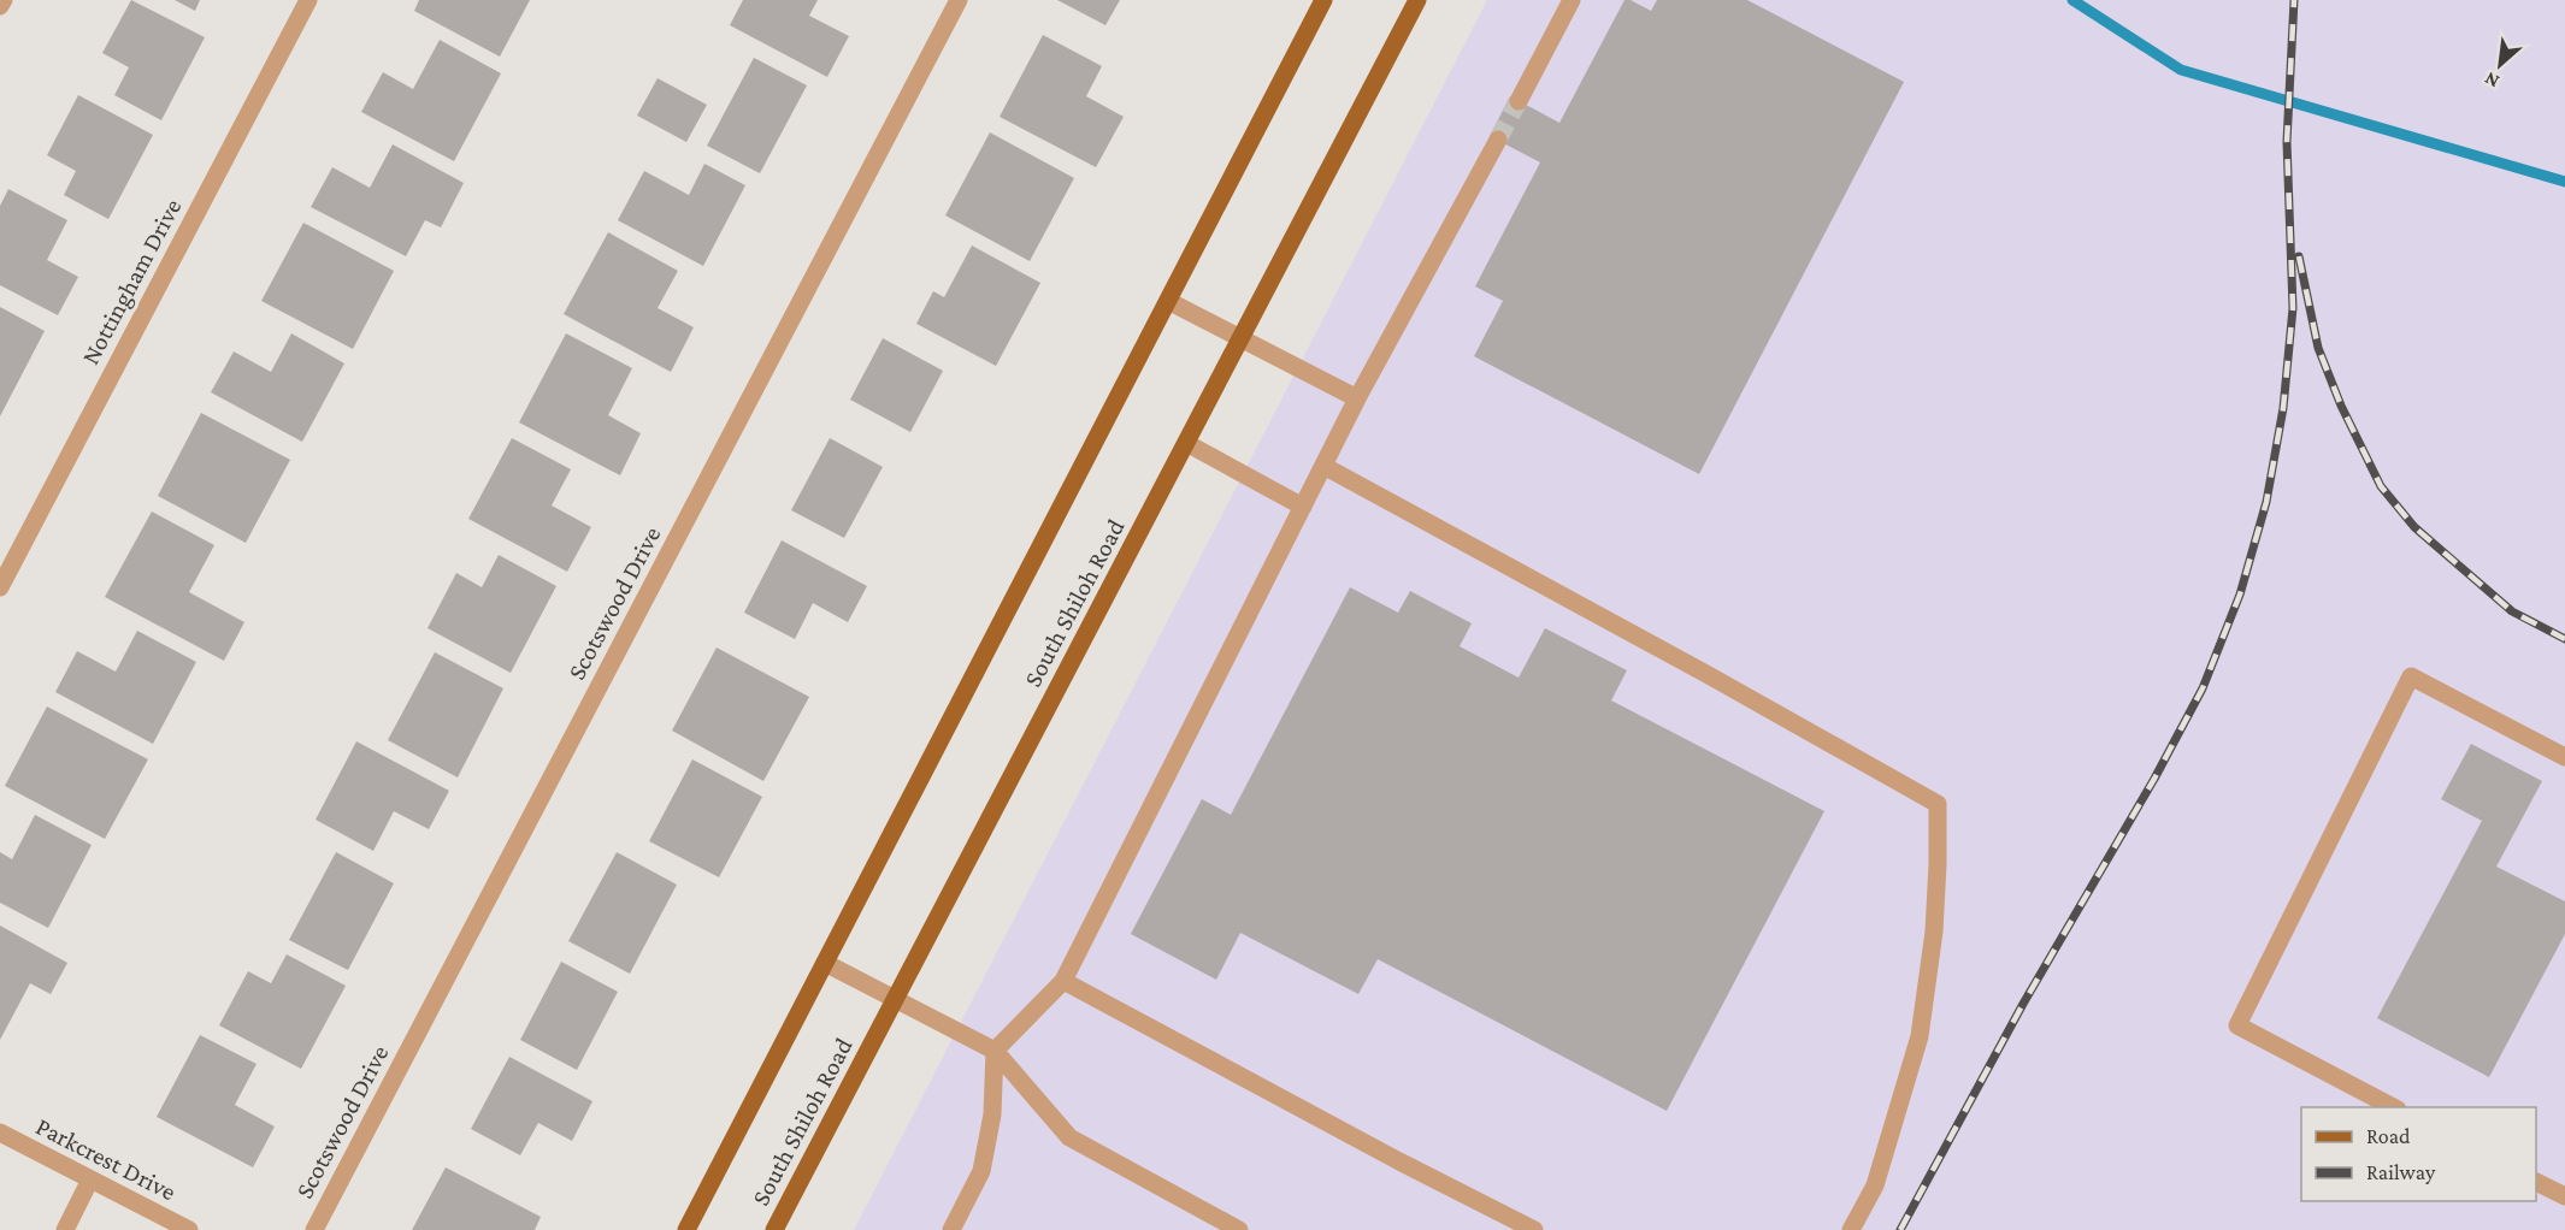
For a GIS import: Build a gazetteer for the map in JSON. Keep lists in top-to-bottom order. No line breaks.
{"streets":{"main road":["South Shiloh Road"],"street":["Nottingham Drive","Scotswood Drive","Parkcrest Drive"]},"legend":["Road","Railway"],"north":"bottom left"}
